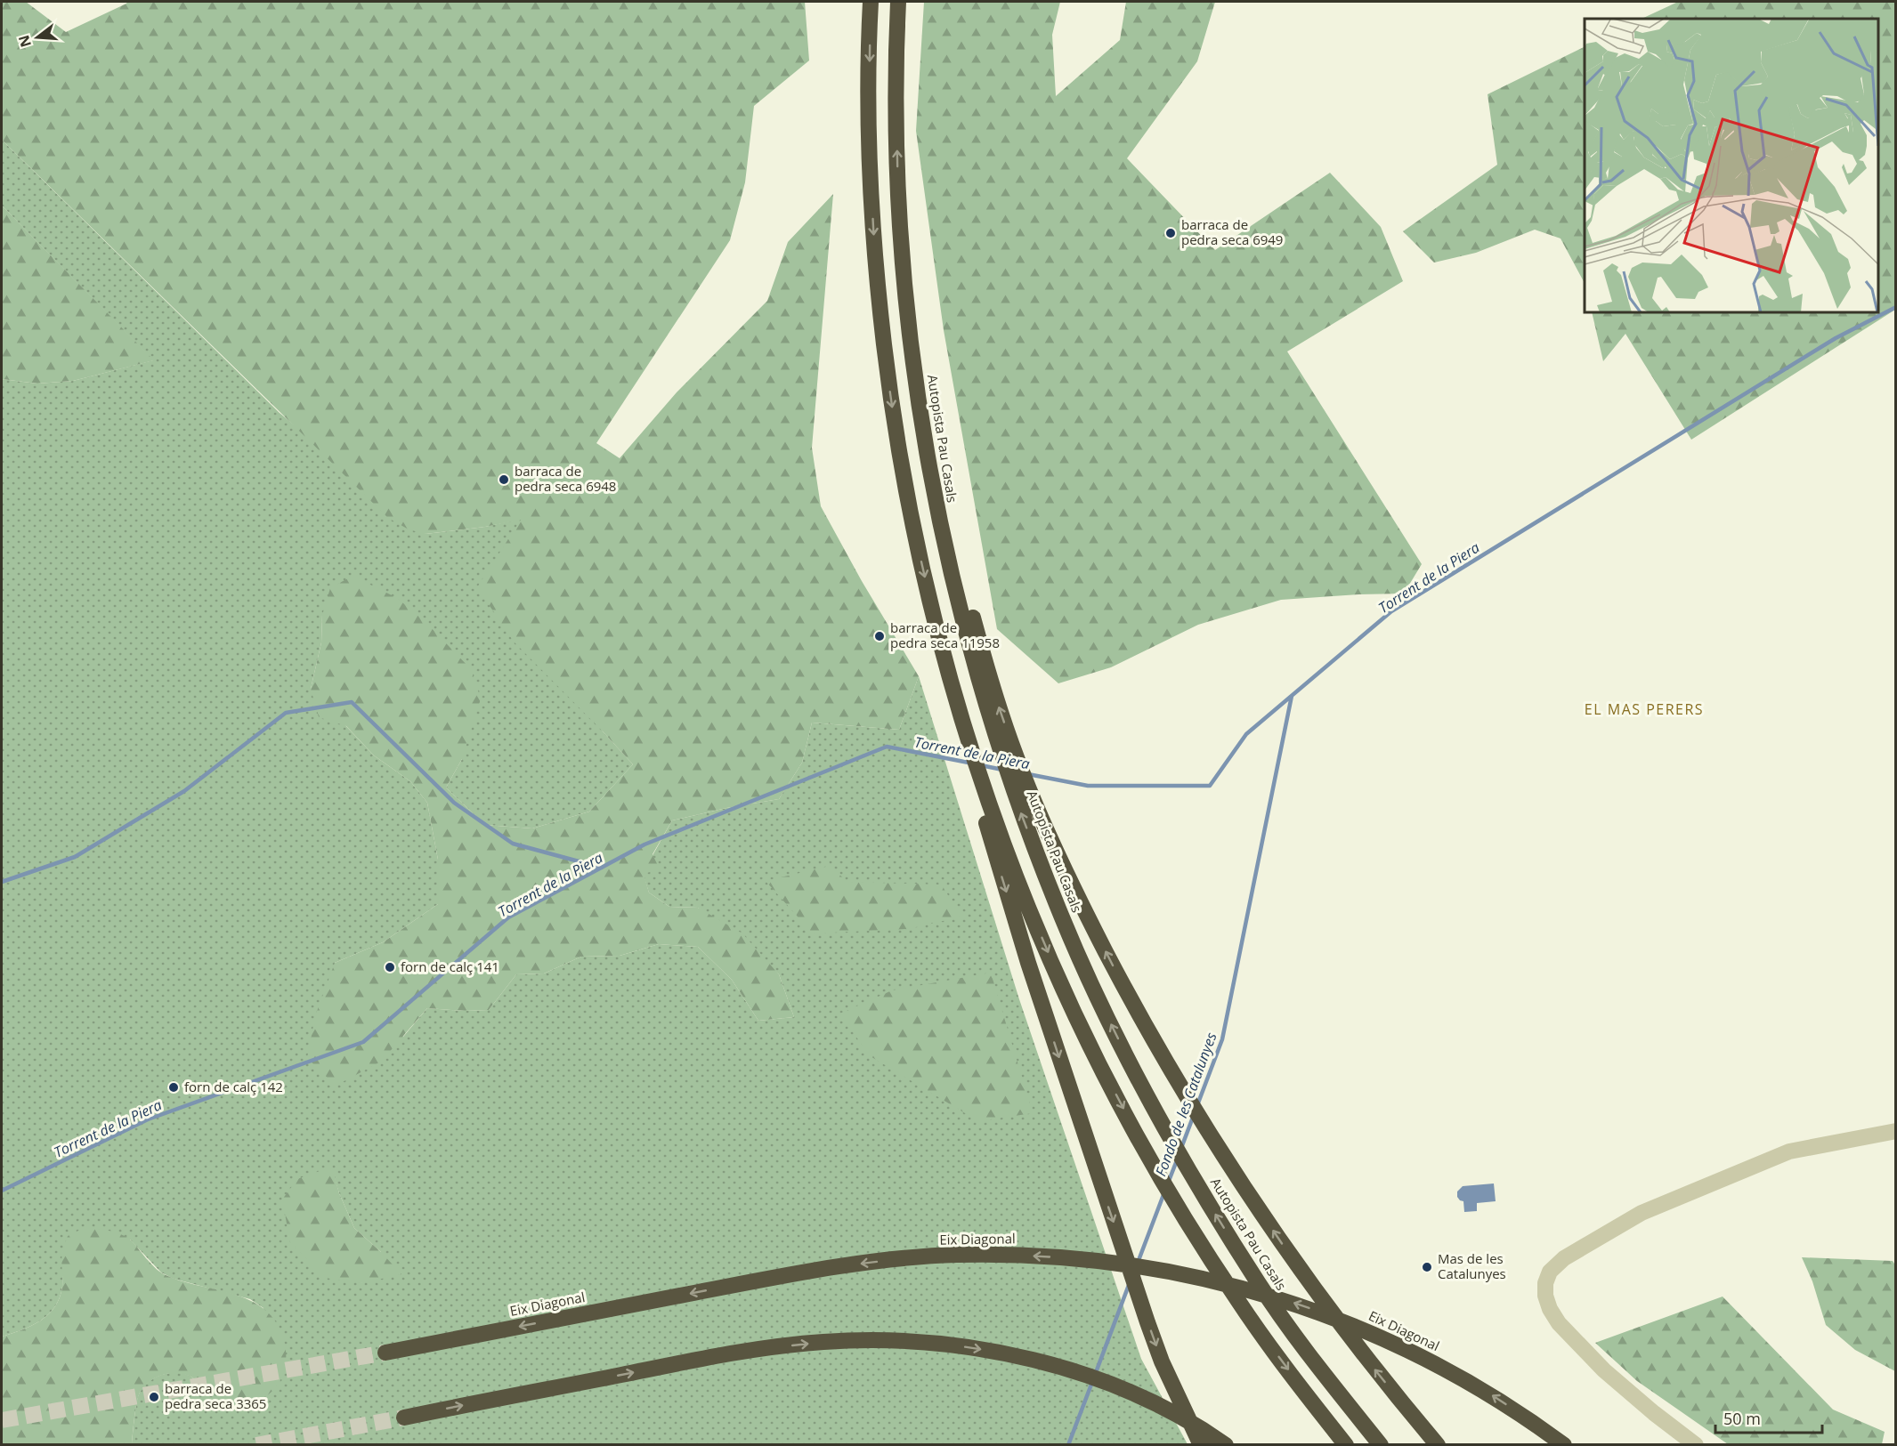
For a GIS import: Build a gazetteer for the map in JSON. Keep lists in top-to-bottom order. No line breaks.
{"streets":{"highway":["Autopista Pau Casals","Eix Diagonal"]},"districts":["EL MAS PERERS"],"water":["Torrent de la Piera","Fondo de les Catalunyes"],"places":["barraca de pedra seca 6949","barraca de pedra seca 6948","barraca de pedra seca 11958","forn de calç 141","forn de calç 142","Mas de les Catalunyes","barraca de pedra seca 3365"],"scale_bar":"50 m","north":"left"}
